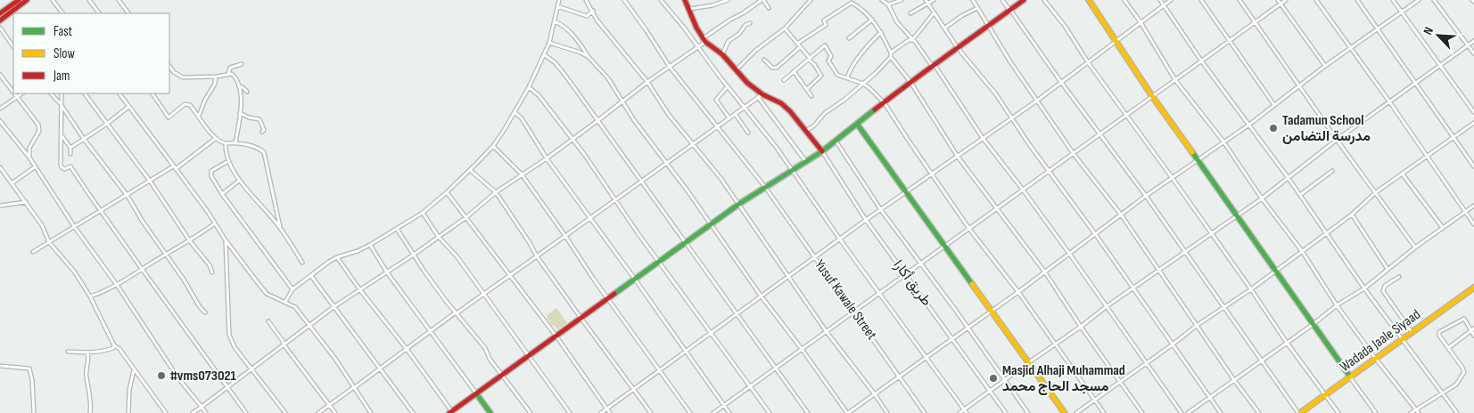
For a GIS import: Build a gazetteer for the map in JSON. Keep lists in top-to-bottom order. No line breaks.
{"streets":{"main road":["Wadada Jaale Siyaad"],"street":["طريق أكارا","Yusuf Kawale Street"]},"places":["Tadamun School مدرسة التضامن","#vms073021","Masjid Alhaji Muhammad مسجد الحاج محمد"],"legend":["Fast","Slow","Jam"],"north":"top left"}
